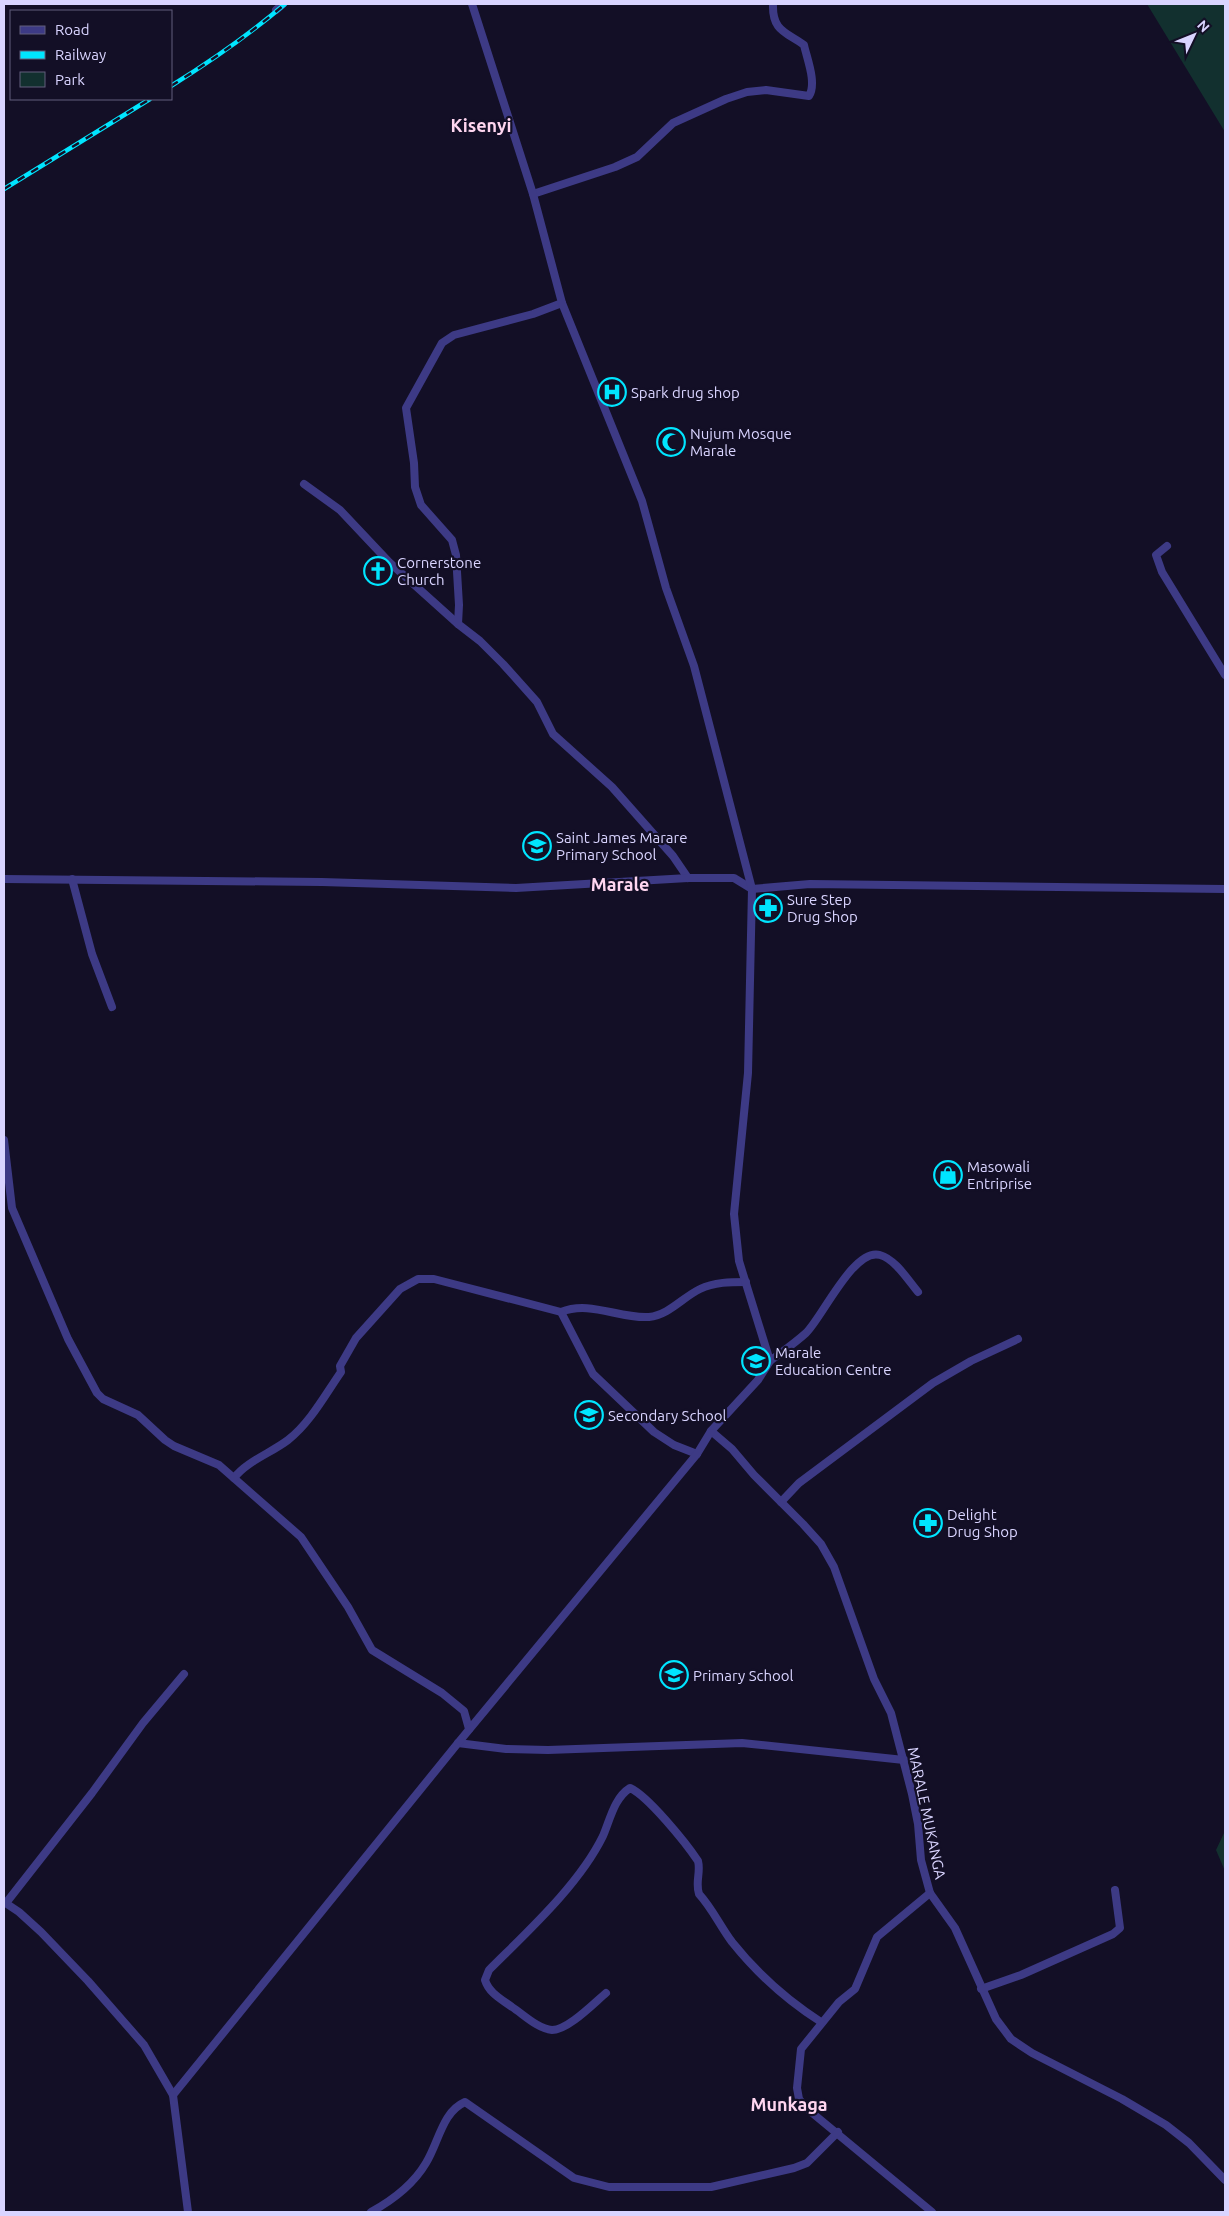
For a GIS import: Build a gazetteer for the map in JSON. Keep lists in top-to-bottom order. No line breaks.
{"streets":{"street":["MARALE MUKANGA"]},"districts":["Kisenyi","Marale","Munkaga"],"places":{"hospital":["Spark drug shop"],"mosque":["Nujum Mosque Marale"],"church":["Cornerstone Church"],"school or university":["Saint James Marare Primary School","Marale Education Centre","Secondary School","Primary School"],"pharmacy":["Sure Step Drug Shop","Delight Drug Shop"],"shop":["Masowali Entriprise"]},"legend":["Road","Railway","Park"],"north":"top right"}
